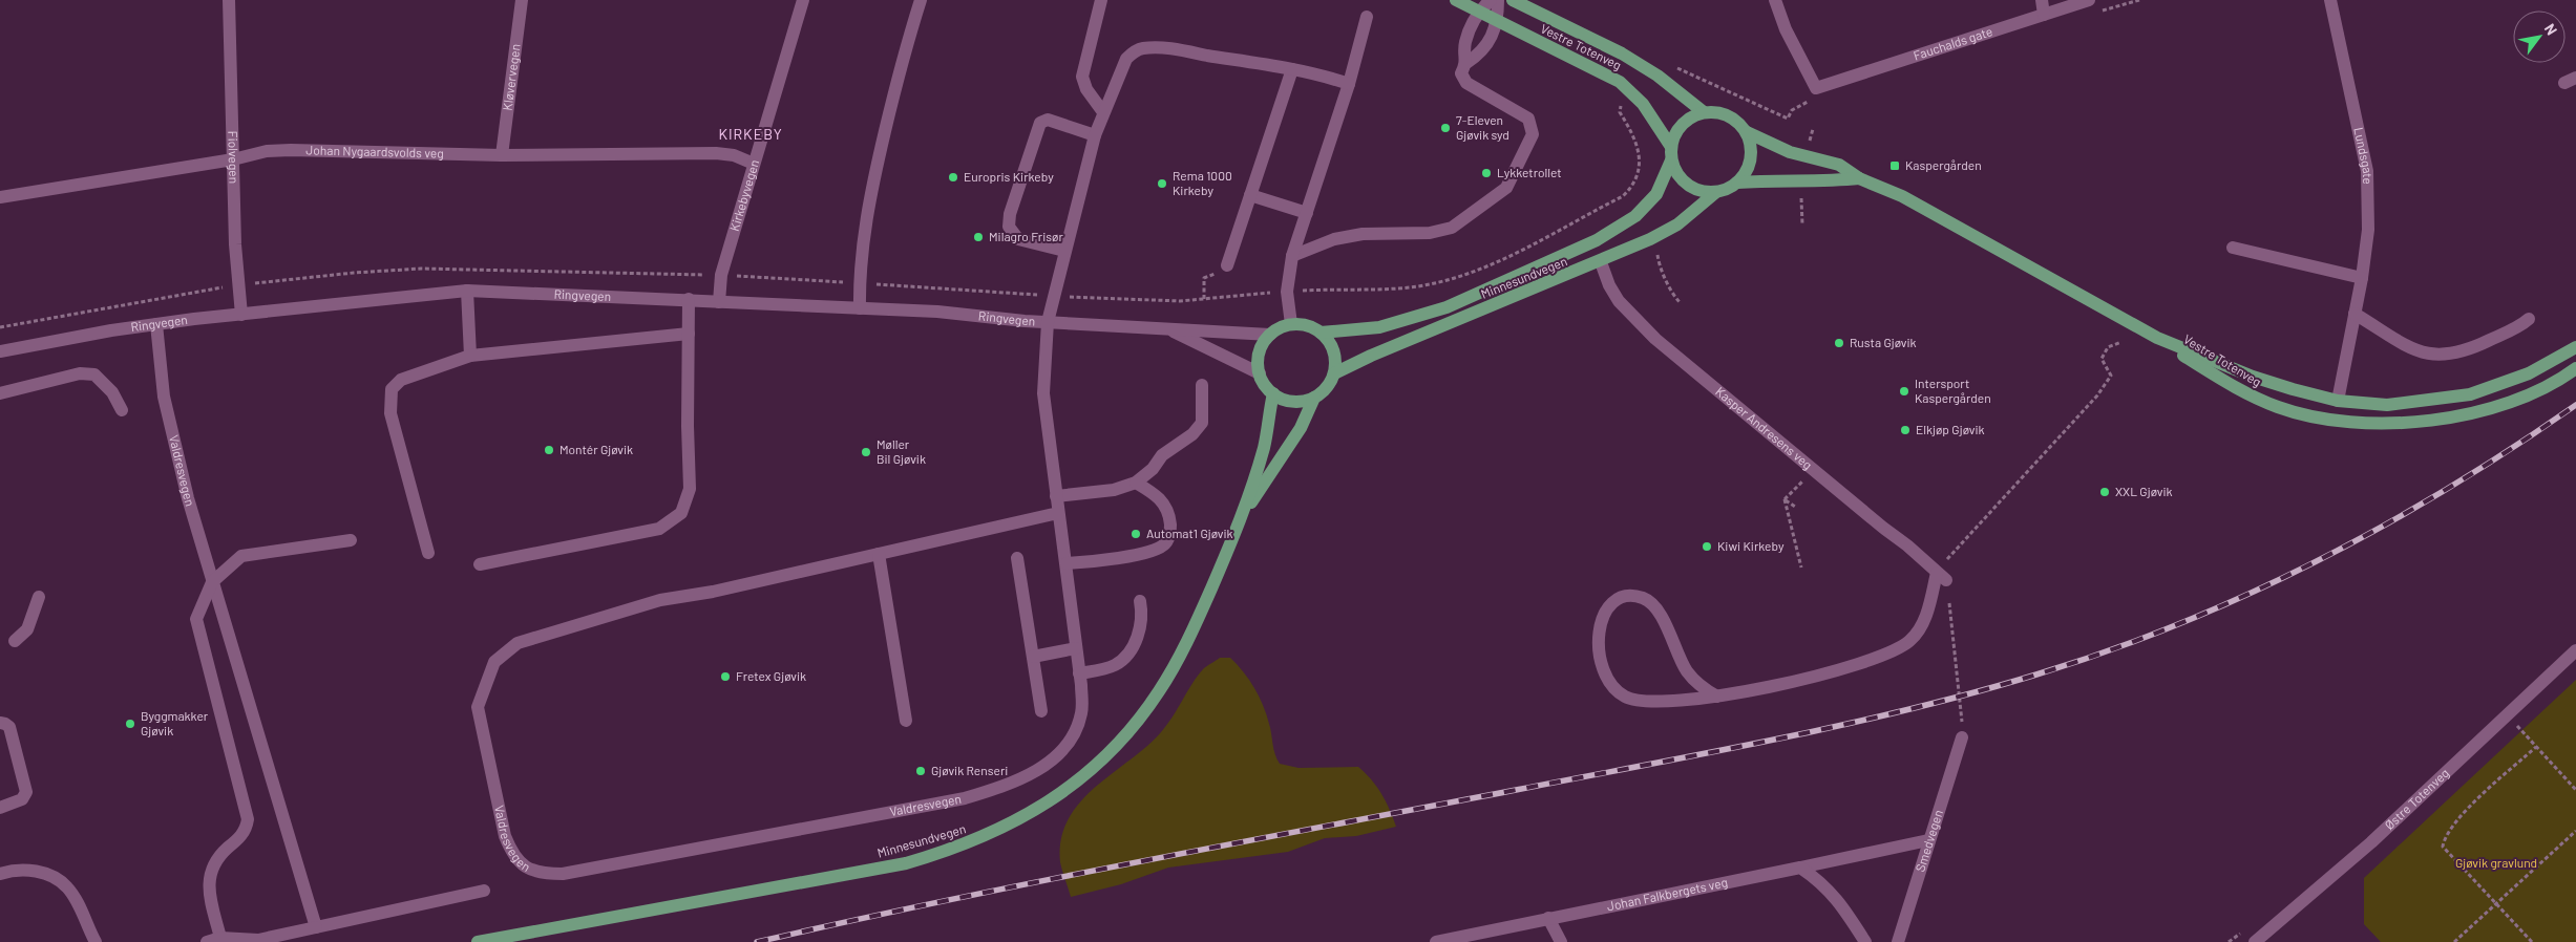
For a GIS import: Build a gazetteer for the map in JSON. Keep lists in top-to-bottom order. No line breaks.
{"streets":{"main road":["Vestre Totenveg","Minnesundvegen"],"street":["Fauchalds gate","Kløvervegen","Johan Nygaardsvolds veg","Lundsgate","Fiolvegen","Kirkebyvegen","Ringvegen","Kasper Andresens veg","Valdresvegen","Østre Totenveg","Smedvegen","Johan Falkbergets veg"]},"crossings":[["Vestre Totenveg","Lundsgate"],["Vestre Totenveg","Minnesundvegen"],["Kløvervegen","Johan Nygaardsvolds veg"],["Johan Nygaardsvolds veg","Fiolvegen"],["Johan Nygaardsvolds veg","Kirkebyvegen"],["Fiolvegen","Ringvegen"],["Kirkebyvegen","Ringvegen"],["Minnesundvegen","Ringvegen"],["Minnesundvegen","Kasper Andresens veg"],["Ringvegen","Valdresvegen"],["Smedvegen","Johan Falkbergets veg"]],"districts":["KIRKEBY"],"parks":["Gjøvik gravlund"],"places":{"other":["7-Eleven Gjøvik syd","Lykketrollet","Europris Kirkeby","Rema 1000 Kirkeby","Milagro Frisør","Rusta Gjøvik","Intersport Kaspergården","Elkjøp Gjøvik","Montér Gjøvik","Møller Bil Gjøvik","XXL Gjøvik","Automat1 Gjøvik","Kiwi Kirkeby","Fretex Gjøvik","Byggmakker Gjøvik","Gjøvik Renseri"],"transit":["Kaspergården"]},"north":"top right"}
